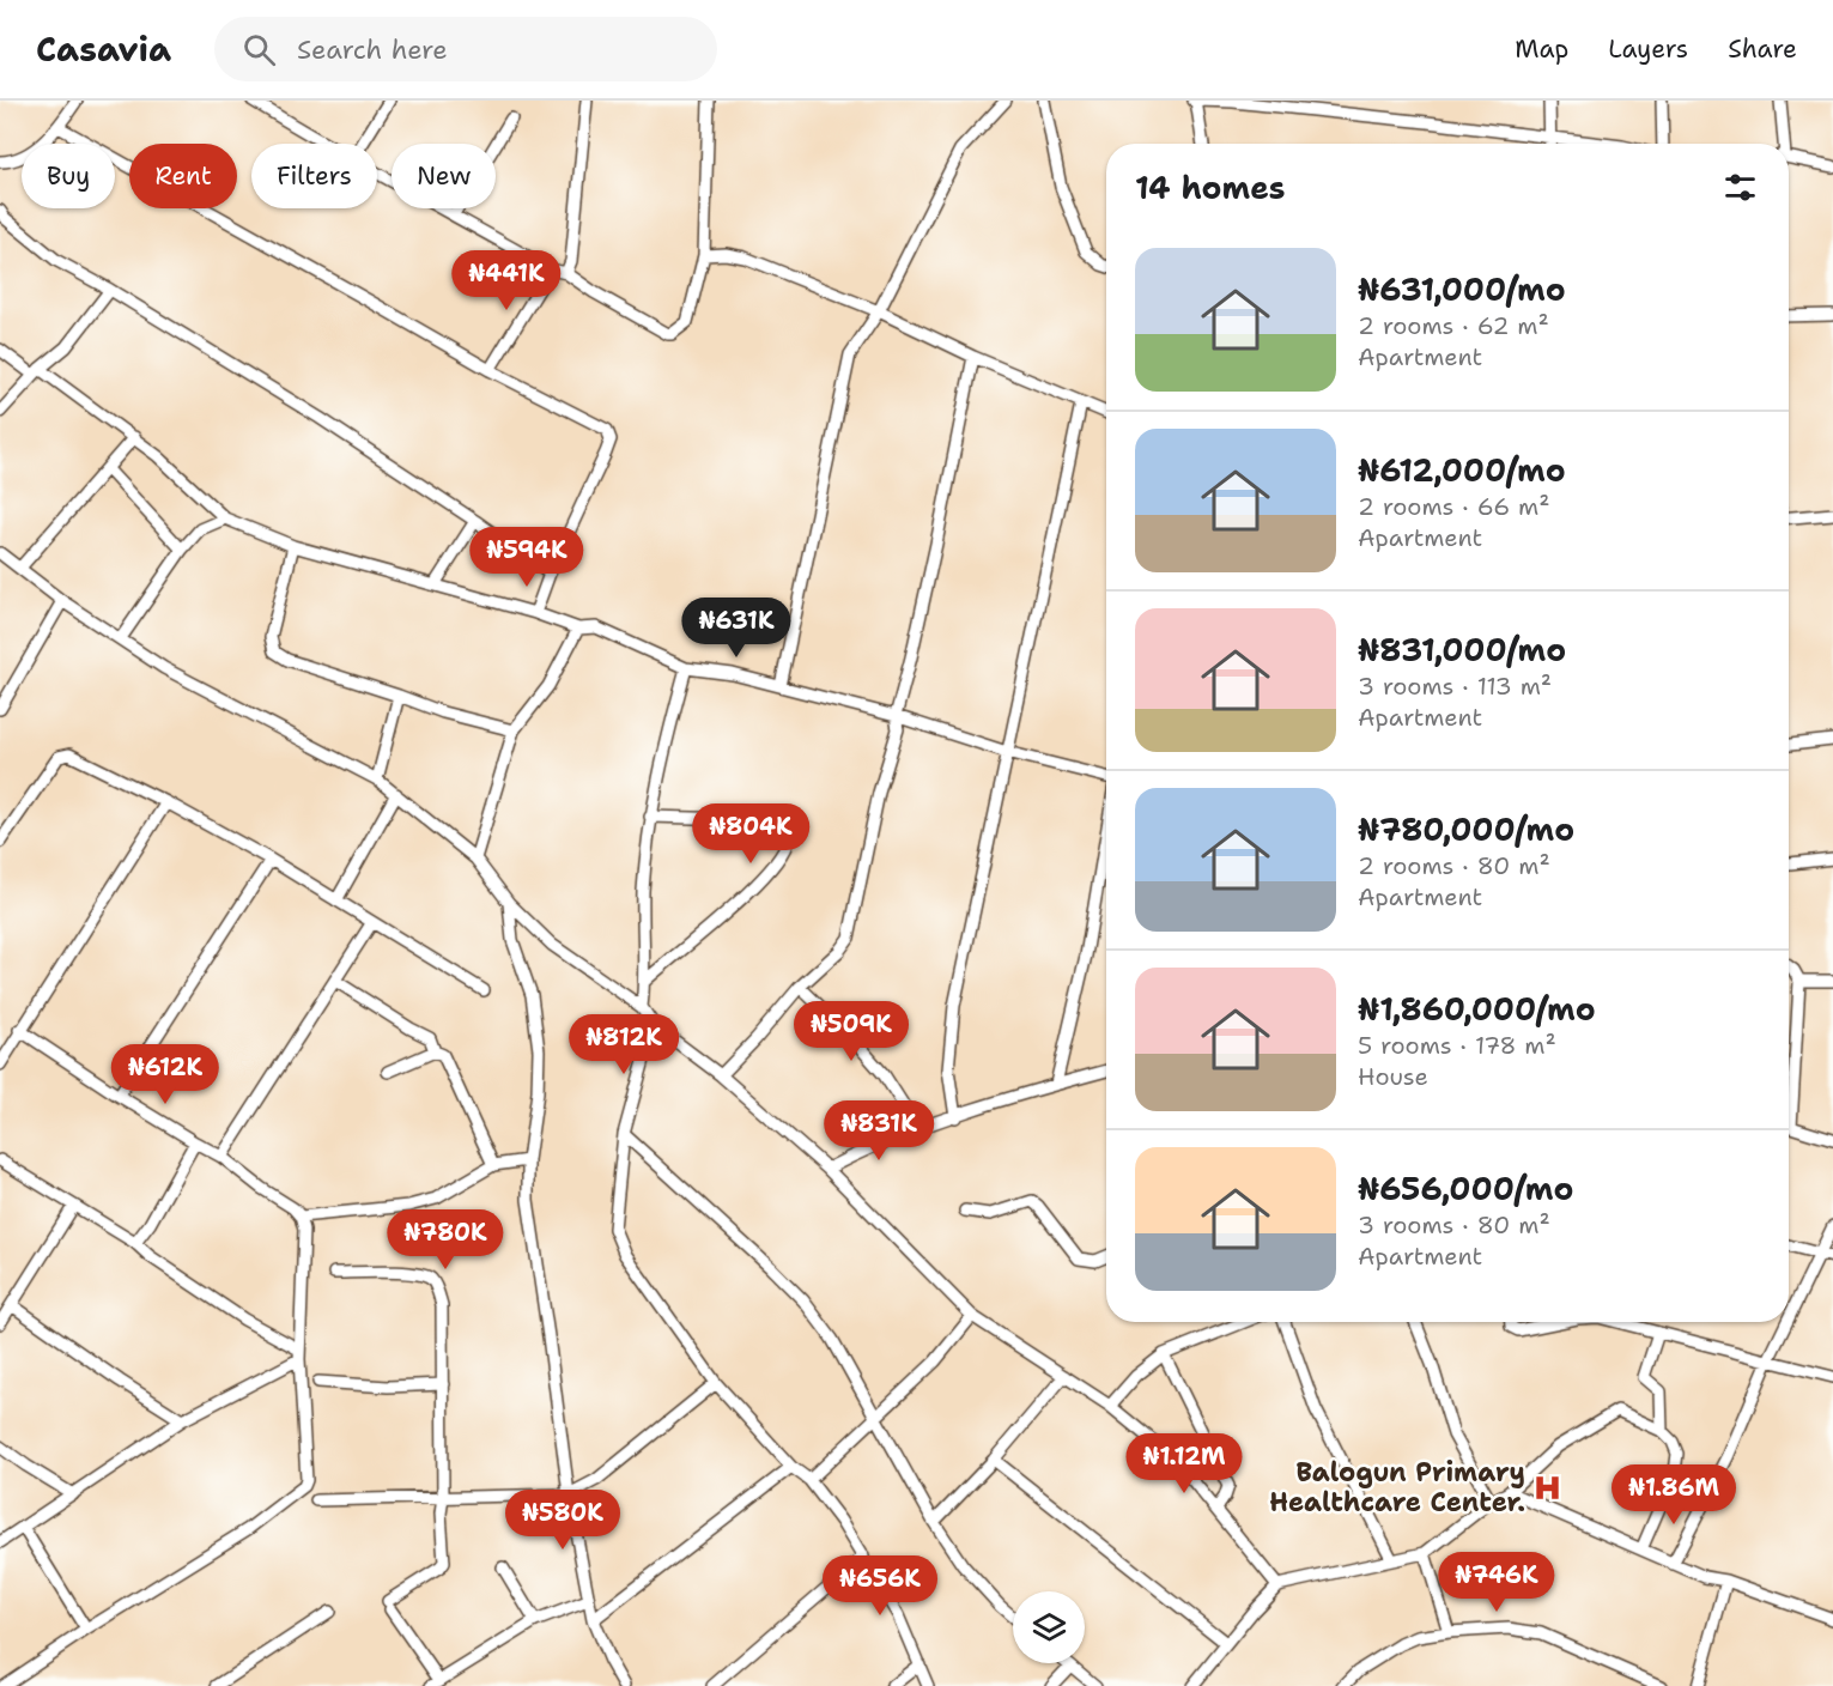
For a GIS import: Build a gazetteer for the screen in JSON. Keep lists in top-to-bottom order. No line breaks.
{"places":{"hospital":["Balogun Primary Healthcare Center."]},"page":{"header":"Casavia","search":"Search here","nav":["Map","Layers","Share"],"chip":["Buy","Rent","Filters","New"],"heading":"14 homes","list":[{"name":"₦631,000/mo","note":"2 rooms · 62 m² · Apartment"},{"name":"₦612,000/mo","note":"2 rooms · 66 m² · Apartment"},{"name":"₦831,000/mo","note":"3 rooms · 113 m² · Apartment"},{"name":"₦780,000/mo","note":"2 rooms · 80 m² · Apartment"},{"name":"₦1,860,000/mo","note":"5 rooms · 178 m² · House"},{"name":"₦656,000/mo","note":"3 rooms · 80 m² · Apartment"}],"price":["₦441K","₦594K","₦631K","₦804K","₦509K","₦812K","₦612K","₦831K","₦780K","₦1.12M","₦1.86M","₦580K","₦746K","₦656K"]}}
